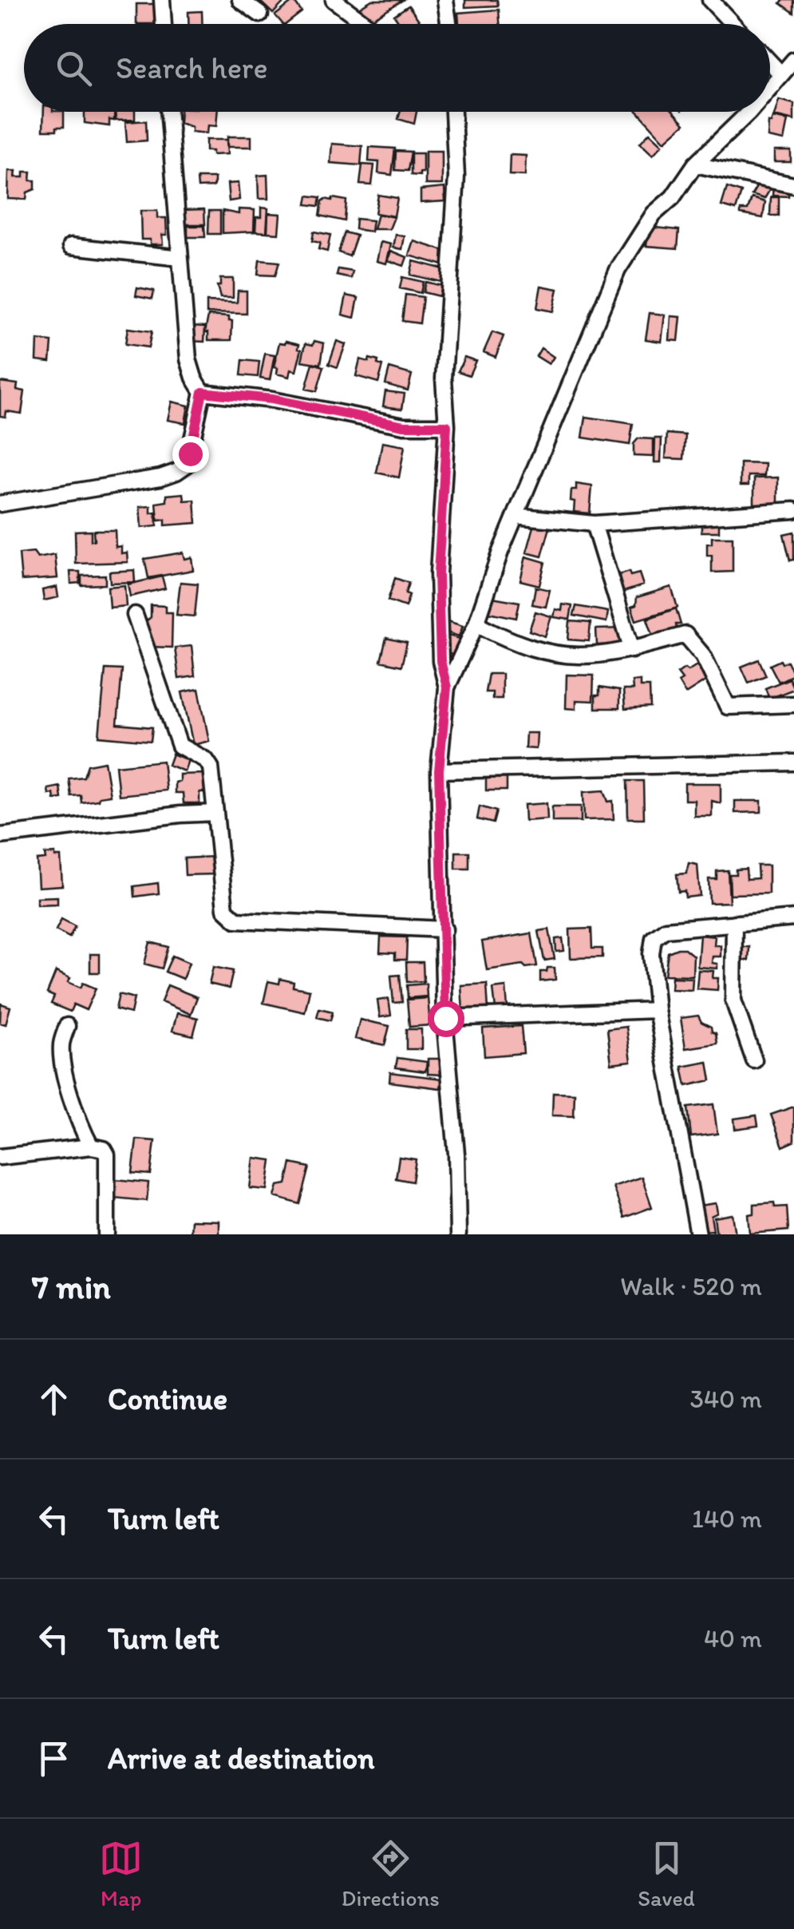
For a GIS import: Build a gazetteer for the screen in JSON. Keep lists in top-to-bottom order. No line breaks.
{"page":{"search":"Search here","heading":["7 min","Walk · 520 m"],"list":[["Continue","340 m"],["Turn left","140 m"],["Turn left","40 m"],"Arrive at destination"],"nav":["Map","Directions","Saved"]}}
